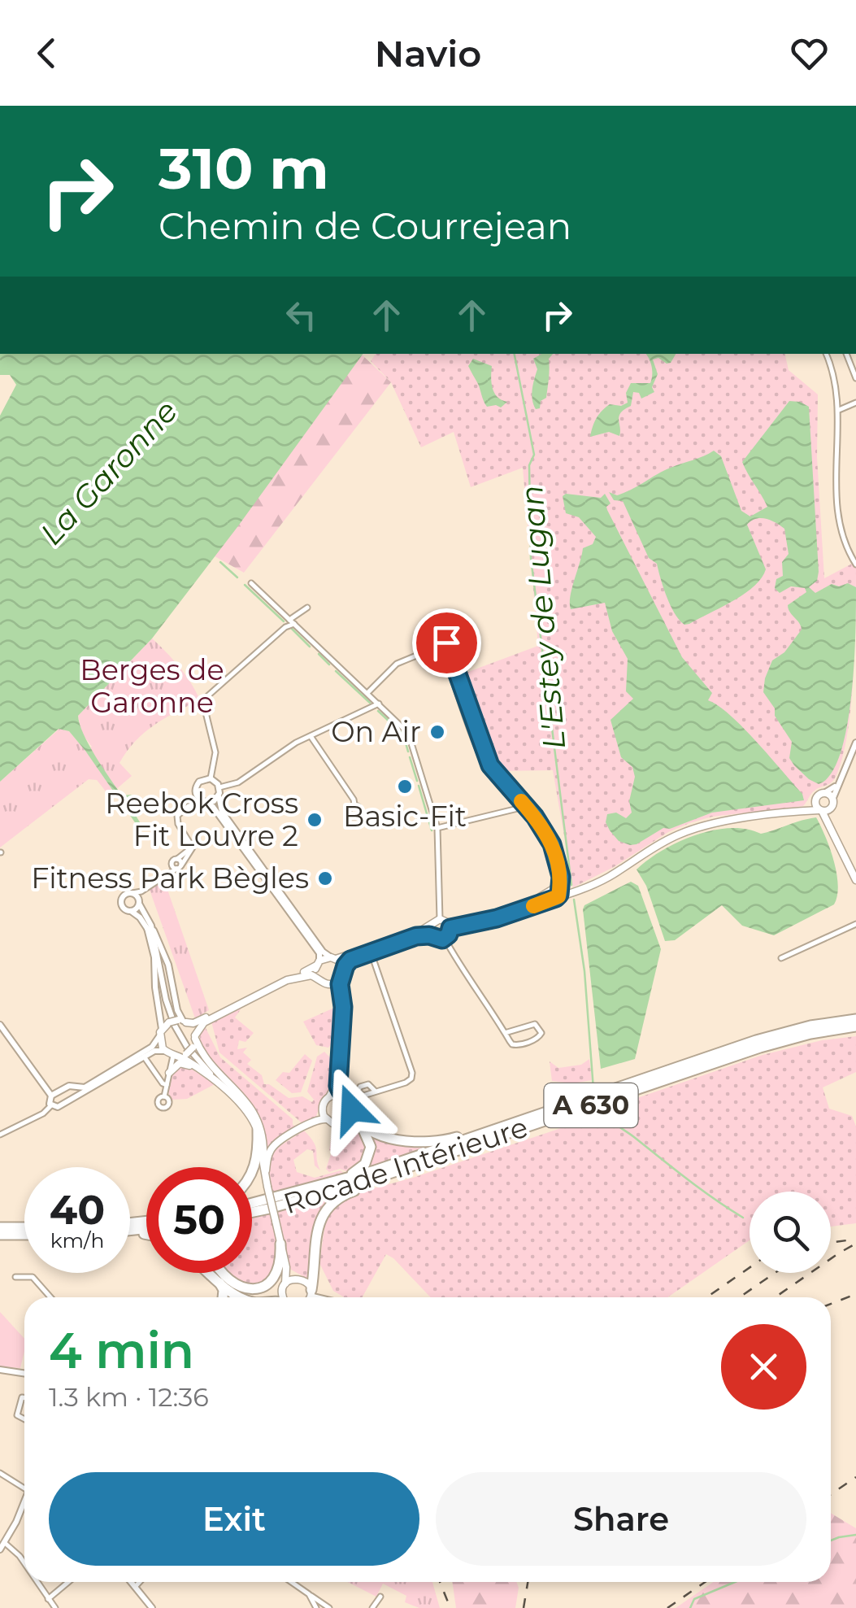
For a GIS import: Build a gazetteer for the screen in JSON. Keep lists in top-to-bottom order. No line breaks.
{"streets":{"highway":["A 630","Rocade Intérieure"]},"water":["La Garonne","L'Estey de Lugan"],"parks":["Berges de Garonne"],"places":["On Air","Basic-Fit","Reebok Cross Fit Louvre 2","Fitness Park Bègles"],"page":{"header":"Navio","turn":["310 m","Chemin de Courrejean"],"speed":"40 km/h","limit":"50","heading":["4 min","1.3 km · 12:36"],"buttons":["Exit","Share"]}}
